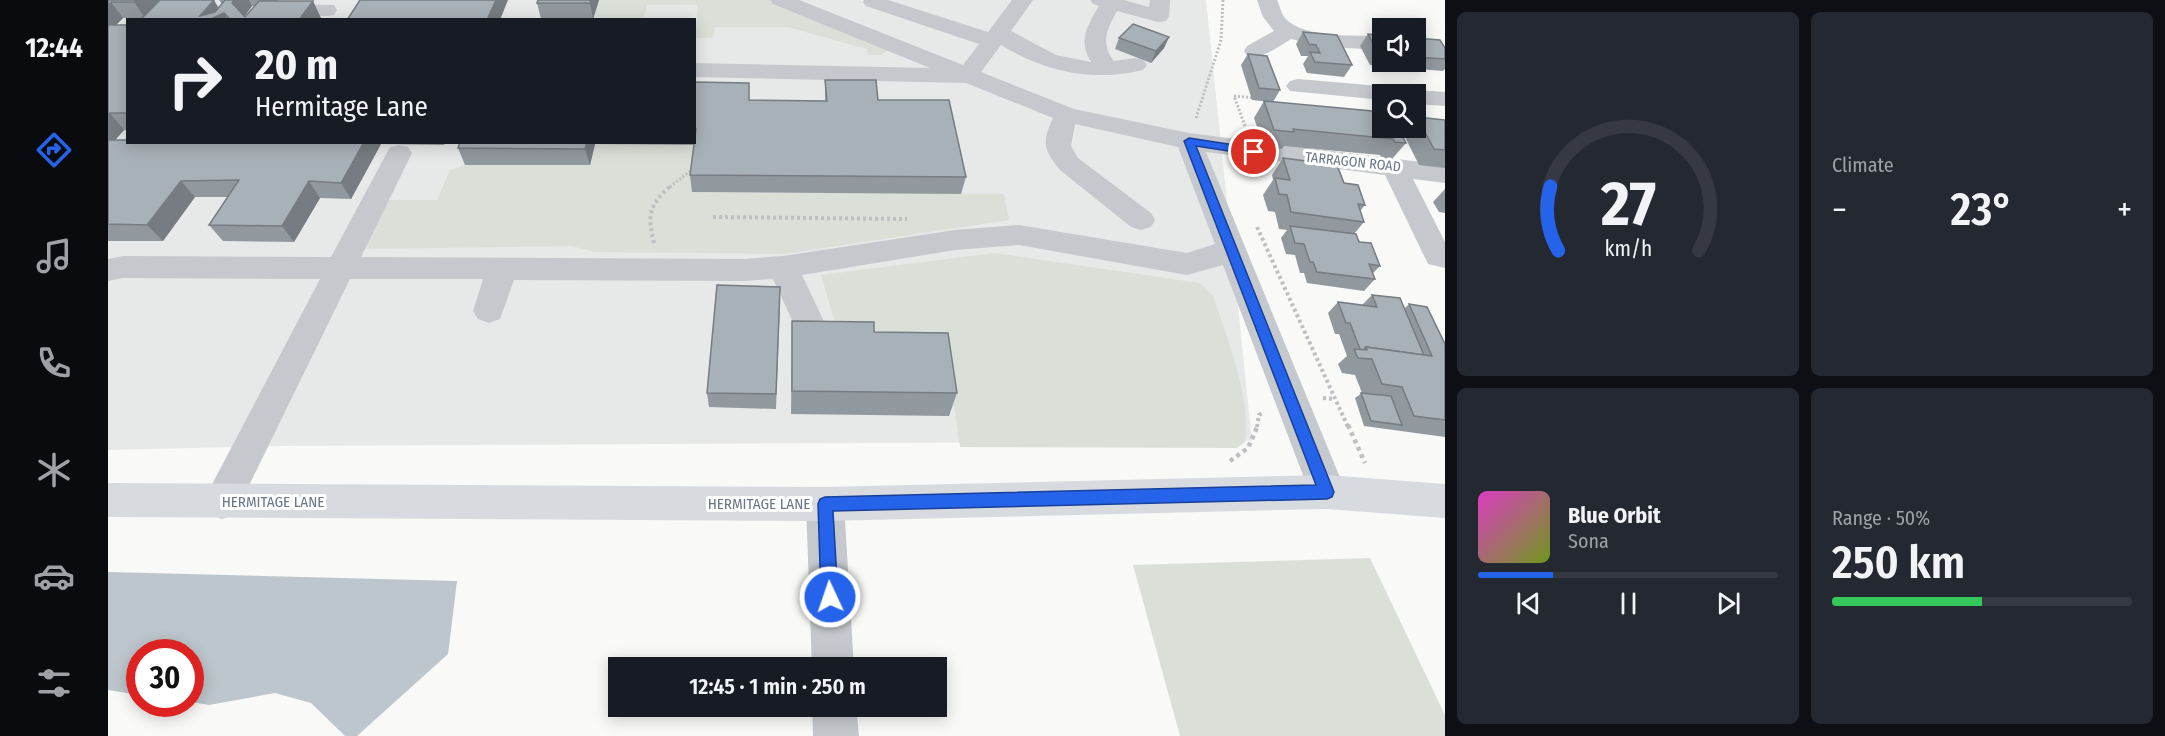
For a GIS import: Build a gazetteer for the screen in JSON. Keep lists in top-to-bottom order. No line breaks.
{"streets":{"main road":["HERMITAGE LANE"],"street":["TARRAGON ROAD"]},"page":{"tabs":"12:44","tile":["Climate",["Range · 50%","250 km"]],"turn":["20 m","Hermitage Lane"],"heat":["−","23°","+"],"song":["Blue Orbit","Sona"],"limit":"30","trip":"12:45 · 1 min · 250 m","gauge":["27","km/h"]}}
